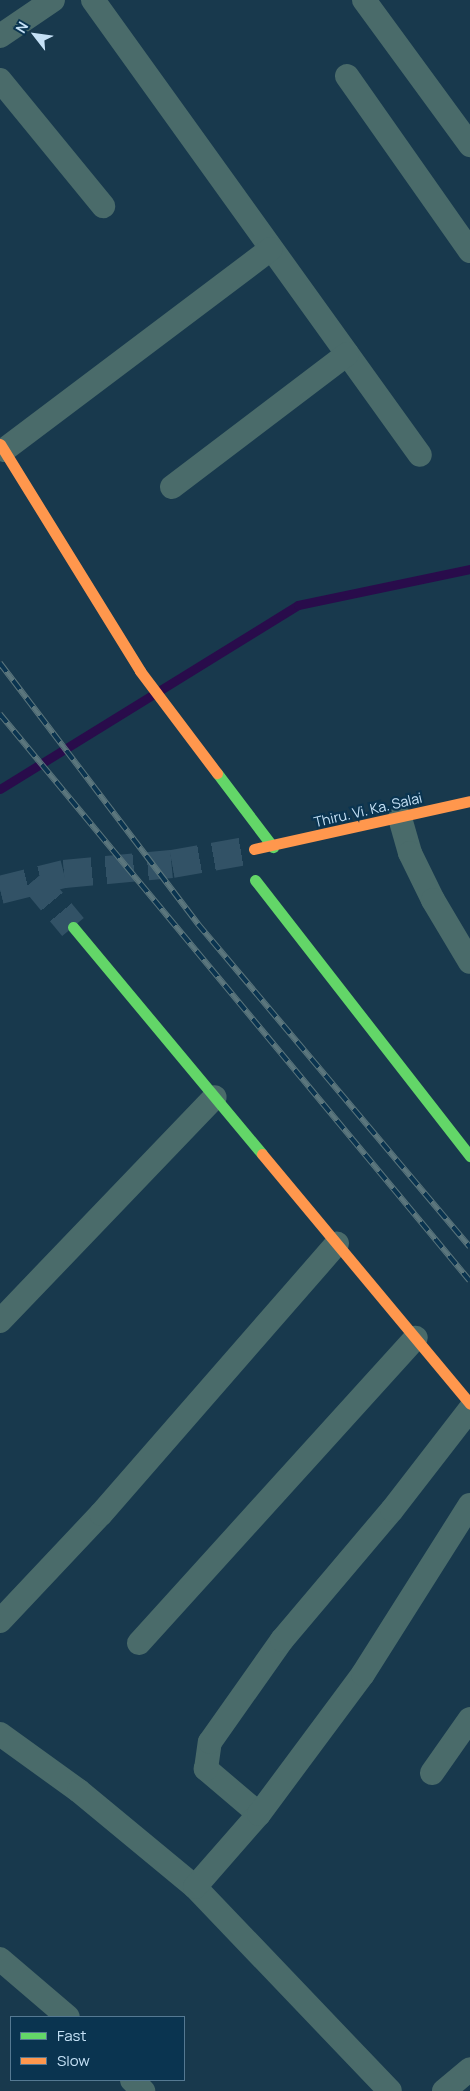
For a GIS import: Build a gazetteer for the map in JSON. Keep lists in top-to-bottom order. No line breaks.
{"streets":{"street":["Thiru. Vi. Ka. Salai"]},"legend":["Fast","Slow"],"north":"top left"}
